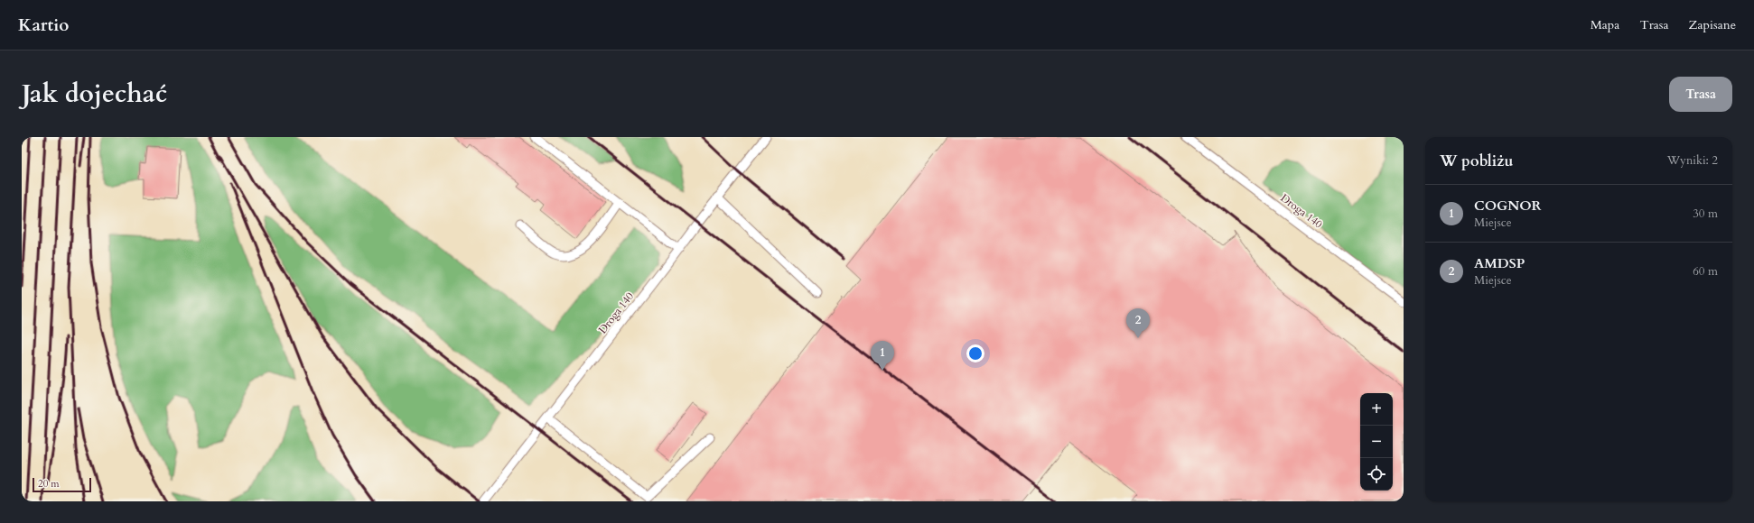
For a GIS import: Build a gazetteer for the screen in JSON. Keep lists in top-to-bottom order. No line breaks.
{"streets":{"lane":["Droga 140"]},"scale_bar":"20 m","page":{"header":"Kartio","nav":["Mapa","Trasa","Zapisane"],"title":"Jak dojechać","buttons":"Trasa","heading":["W pobliżu","Wyniki: 2"],"list":[{"mark":"1","name":"COGNOR","note":"Miejsce","value":"30 m"},{"mark":"2","name":"AMDSP","note":"Miejsce","value":"60 m"}],"pins":["2","1"],"map_buttons":["+","−"],"scale":"20 m"}}
